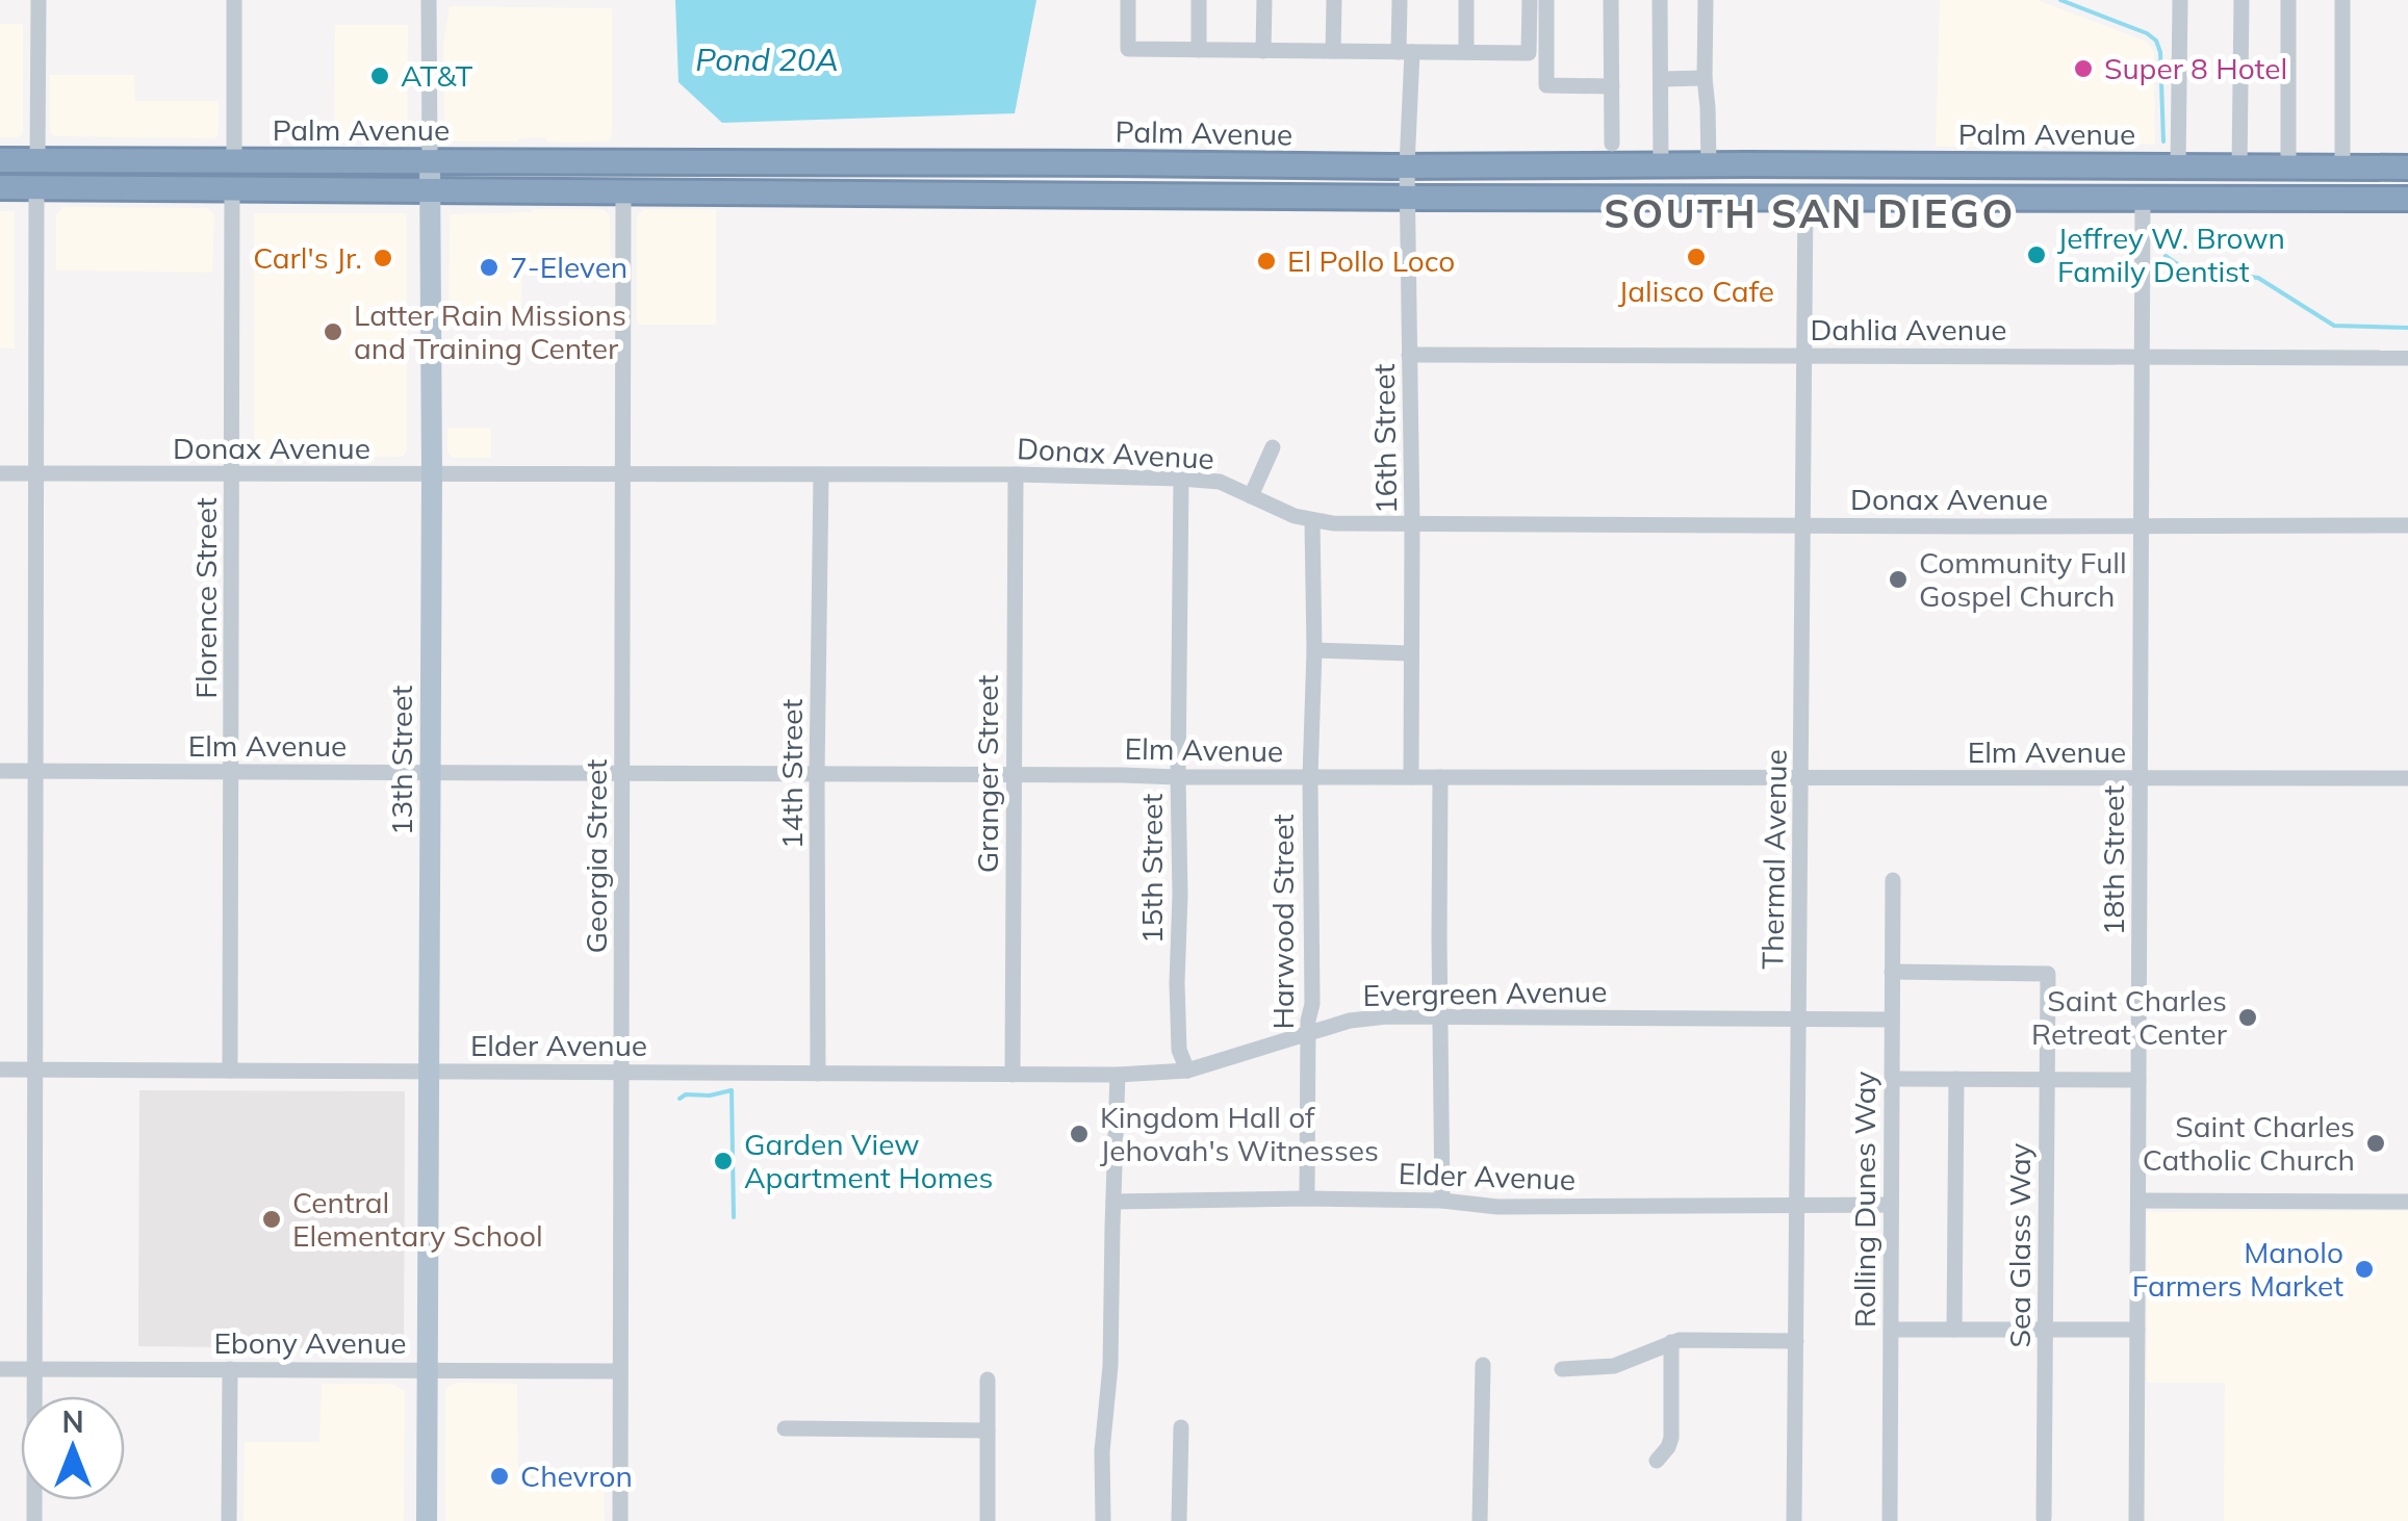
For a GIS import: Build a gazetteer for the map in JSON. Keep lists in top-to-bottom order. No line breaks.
{"streets":{"highway":["Palm Avenue"],"main road":["13th Street"],"street":["Dahlia Avenue","16th Street","Donax Avenue","Florence Street","Elm Avenue","14th Street","Granger Street","Georgia Street","Thermal Avenue","18th Street","15th Street","Harwood Street","Evergreen Avenue","Elder Avenue","Rolling Dunes Way","Sea Glass Way","Ebony Avenue"]},"crossings":[["Palm Avenue","16th Street"],["Palm Avenue","Florence Street"],["Palm Avenue","13th Street"],["Palm Avenue","Georgia Street"],["Palm Avenue","Thermal Avenue"],["Palm Avenue","18th Street"],["Dahlia Avenue","16th Street"],["Dahlia Avenue","Thermal Avenue"],["Dahlia Avenue","18th Street"],["16th Street","Donax Avenue"],["16th Street","Elm Avenue"],["Donax Avenue","Florence Street"],["Donax Avenue","13th Street"],["Donax Avenue","14th Street"],["Donax Avenue","Granger Street"],["Donax Avenue","Georgia Street"],["Donax Avenue","Thermal Avenue"],["Donax Avenue","18th Street"],["Donax Avenue","15th Street"],["Donax Avenue","Harwood Street"],["Florence Street","Elm Avenue"],["Florence Street","Elder Avenue"],["Elm Avenue","13th Street"],["Elm Avenue","14th Street"],["Elm Avenue","Granger Street"],["Elm Avenue","Georgia Street"],["Elm Avenue","Thermal Avenue"],["Elm Avenue","18th Street"],["Elm Avenue","15th Street"],["Elm Avenue","Harwood Street"],["13th Street","Elder Avenue"],["13th Street","Ebony Avenue"],["14th Street","Elder Avenue"],["Granger Street","Elder Avenue"],["Georgia Street","Elder Avenue"],["Georgia Street","Ebony Avenue"],["Thermal Avenue","Evergreen Avenue"],["Thermal Avenue","Elder Avenue"],["15th Street","Evergreen Avenue"],["Harwood Street","Evergreen Avenue"],["Harwood Street","Elder Avenue"],["Evergreen Avenue","Elder Avenue"],["Evergreen Avenue","Rolling Dunes Way"],["Elder Avenue","Rolling Dunes Way"],["Rolling Dunes Way","Sea Glass Way"]],"districts":["SOUTH SAN DIEGO"],"water":["Pond 20A"],"places":["Super 8 Hotel","AT&T","Jeffrey W. Brown Family Dentist","Jalisco Cafe","Carl's Jr.","El Pollo Loco","7-Eleven","Latter Rain Missions and Training Center","Community Full Gospel Church","Saint Charles Retreat Center","Kingdom Hall of Jehovah's Witnesses","Saint Charles Catholic Church","Garden View Apartment Homes","Central Elementary School","Manolo Farmers Market","Chevron"],"north":"top"}
